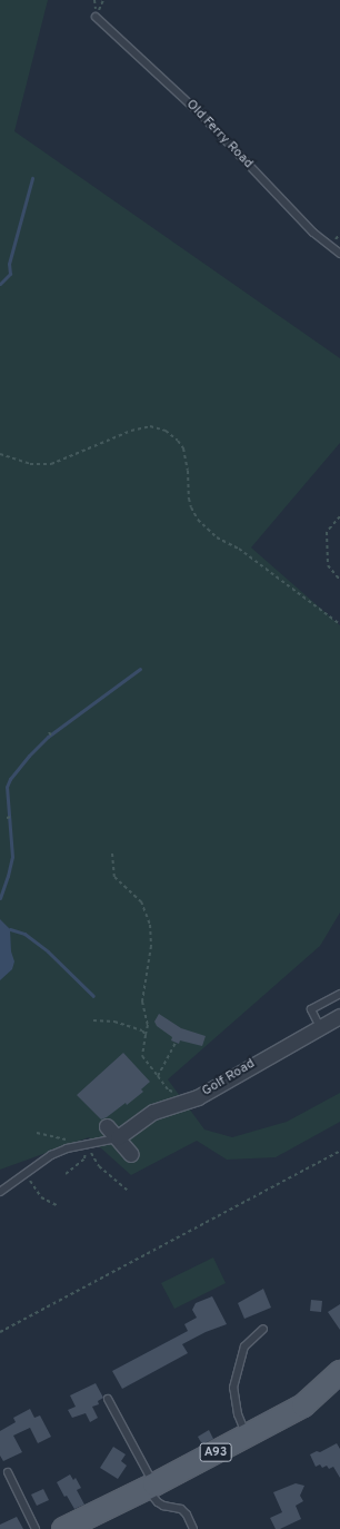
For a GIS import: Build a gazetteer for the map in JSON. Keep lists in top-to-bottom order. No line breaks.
{"streets":{"main road":["A93"],"street":["Golf Road"],"lane":["Old Ferry Road"]}}
